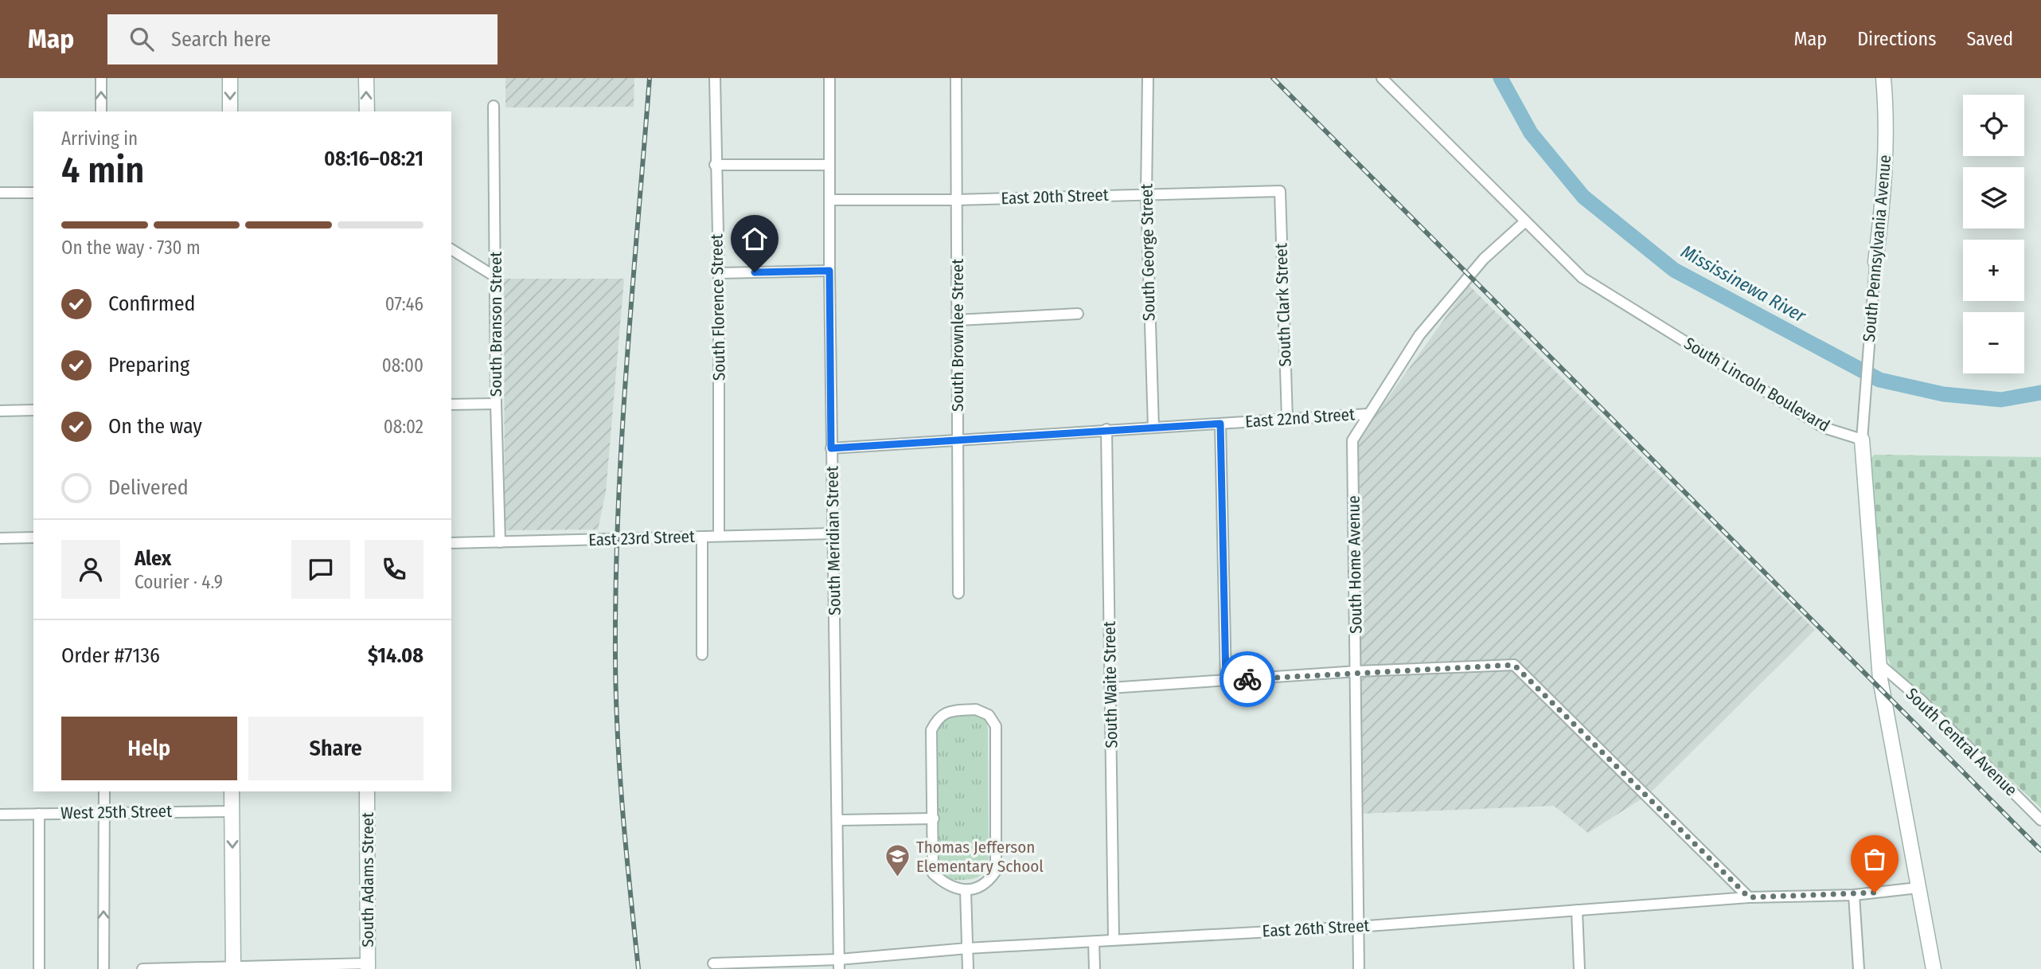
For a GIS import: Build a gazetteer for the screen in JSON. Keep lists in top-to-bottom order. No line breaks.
{"streets":{"street":["East 20th Street","South Pennsylvania Avenue","South George Street","South Clark Street","South Florence Street","South Branson Street","South Brownlee Street","South Lincoln Boulevard","East 22nd Street","East 23rd Street","South Meridian Street","South Home Avenue","South Waite Street","South Central Avenue","West 25th Street","South Adams Street","East 26th Street"]},"crossings":[["East 20th Street","South George Street"],["East 20th Street","South Clark Street"],["East 20th Street","South Brownlee Street"],["East 20th Street","South Meridian Street"],["South Pennsylvania Avenue","South Lincoln Boulevard"],["South George Street","East 22nd Street"],["South Clark Street","East 22nd Street"],["South Florence Street","East 23rd Street"],["South Branson Street","East 23rd Street"],["South Brownlee Street","East 22nd Street"],["South Lincoln Boulevard","South Home Avenue"],["East 22nd Street","South Meridian Street"],["East 22nd Street","South Home Avenue"],["East 22nd Street","South Waite Street"],["East 23rd Street","South Meridian Street"],["South Meridian Street","East 26th Street"],["South Home Avenue","East 26th Street"],["South Waite Street","East 26th Street"]],"water":["Mississinewa River"],"places":{"school or university":["Thomas Jefferson Elementary School"]},"page":{"header":"Map","search":"Search here","nav":["Map","Directions","Saved"],"map_buttons":["+","−"],"heading":["4 min","Arriving in","08:16–08:21"],"panel":["Alex","Courier · 4.9","Order #7136","$14.08"],"bar":"On the way · 730 m","list":[["Confirmed","07:46"],["Preparing","08:00"],["On the way","08:02"],"Delivered"],"buttons":["Help","Share"]}}
